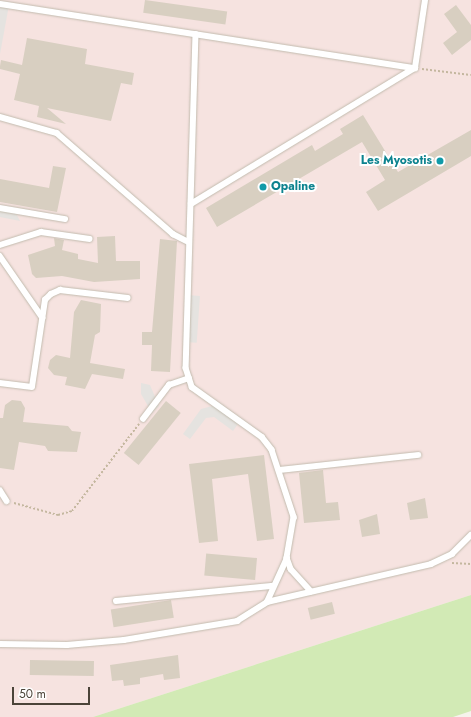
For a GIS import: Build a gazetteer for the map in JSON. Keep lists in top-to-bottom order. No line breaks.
{"places":["Les Myosotis","Opaline"],"scale_bar":"50 m"}
